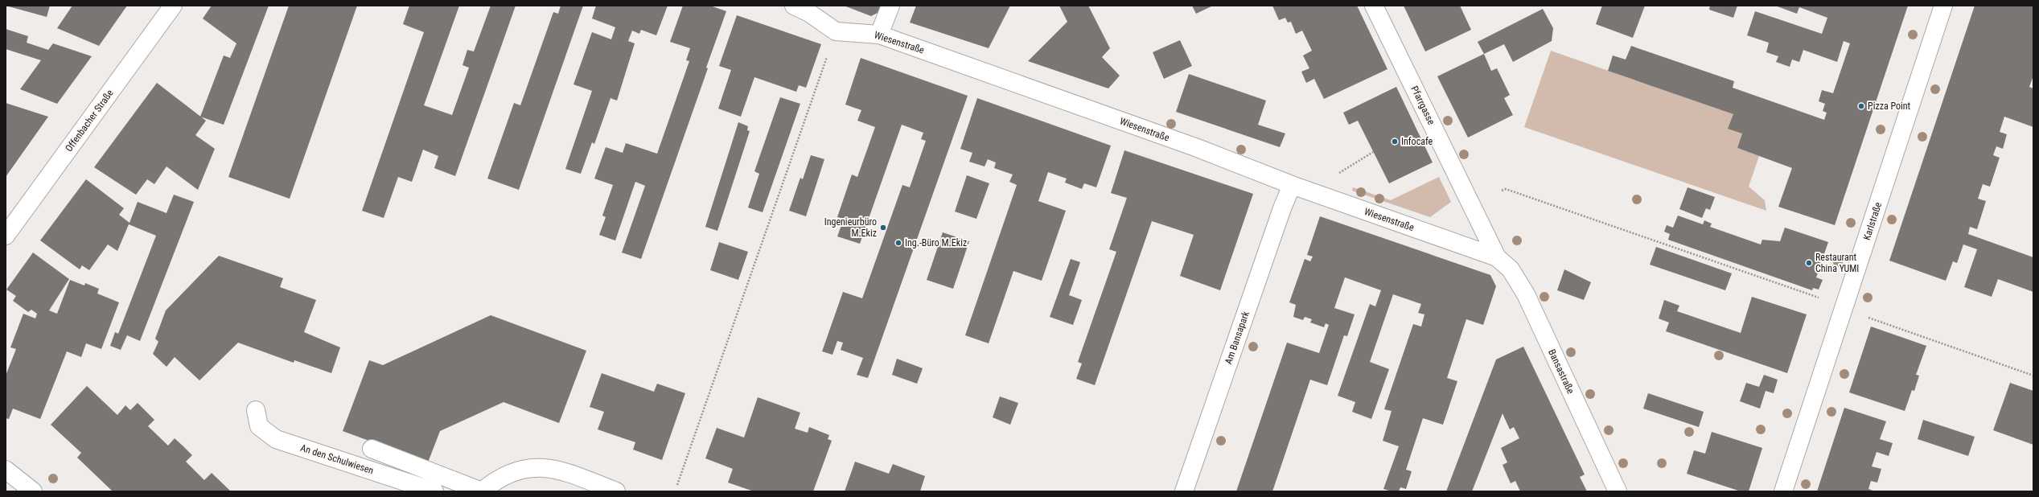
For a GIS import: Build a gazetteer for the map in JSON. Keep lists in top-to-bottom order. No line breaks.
{"streets":{"street":["Wiesenstraße","Pfarrgasse","Offenbacher Straße","Karlstraße","Am Bansapark","Bansastraße","An den Schulwiesen"]},"crossings":[["Wiesenstraße","Pfarrgasse"],["Wiesenstraße","Am Bansapark"],["Wiesenstraße","Bansastraße"],["Pfarrgasse","Bansastraße"]],"places":["Pizza Point","Infocafe","Ingenieurbüro M.Ekiz","Ing.-Büro M.Ekiz","Restaurant China YUMI"]}
